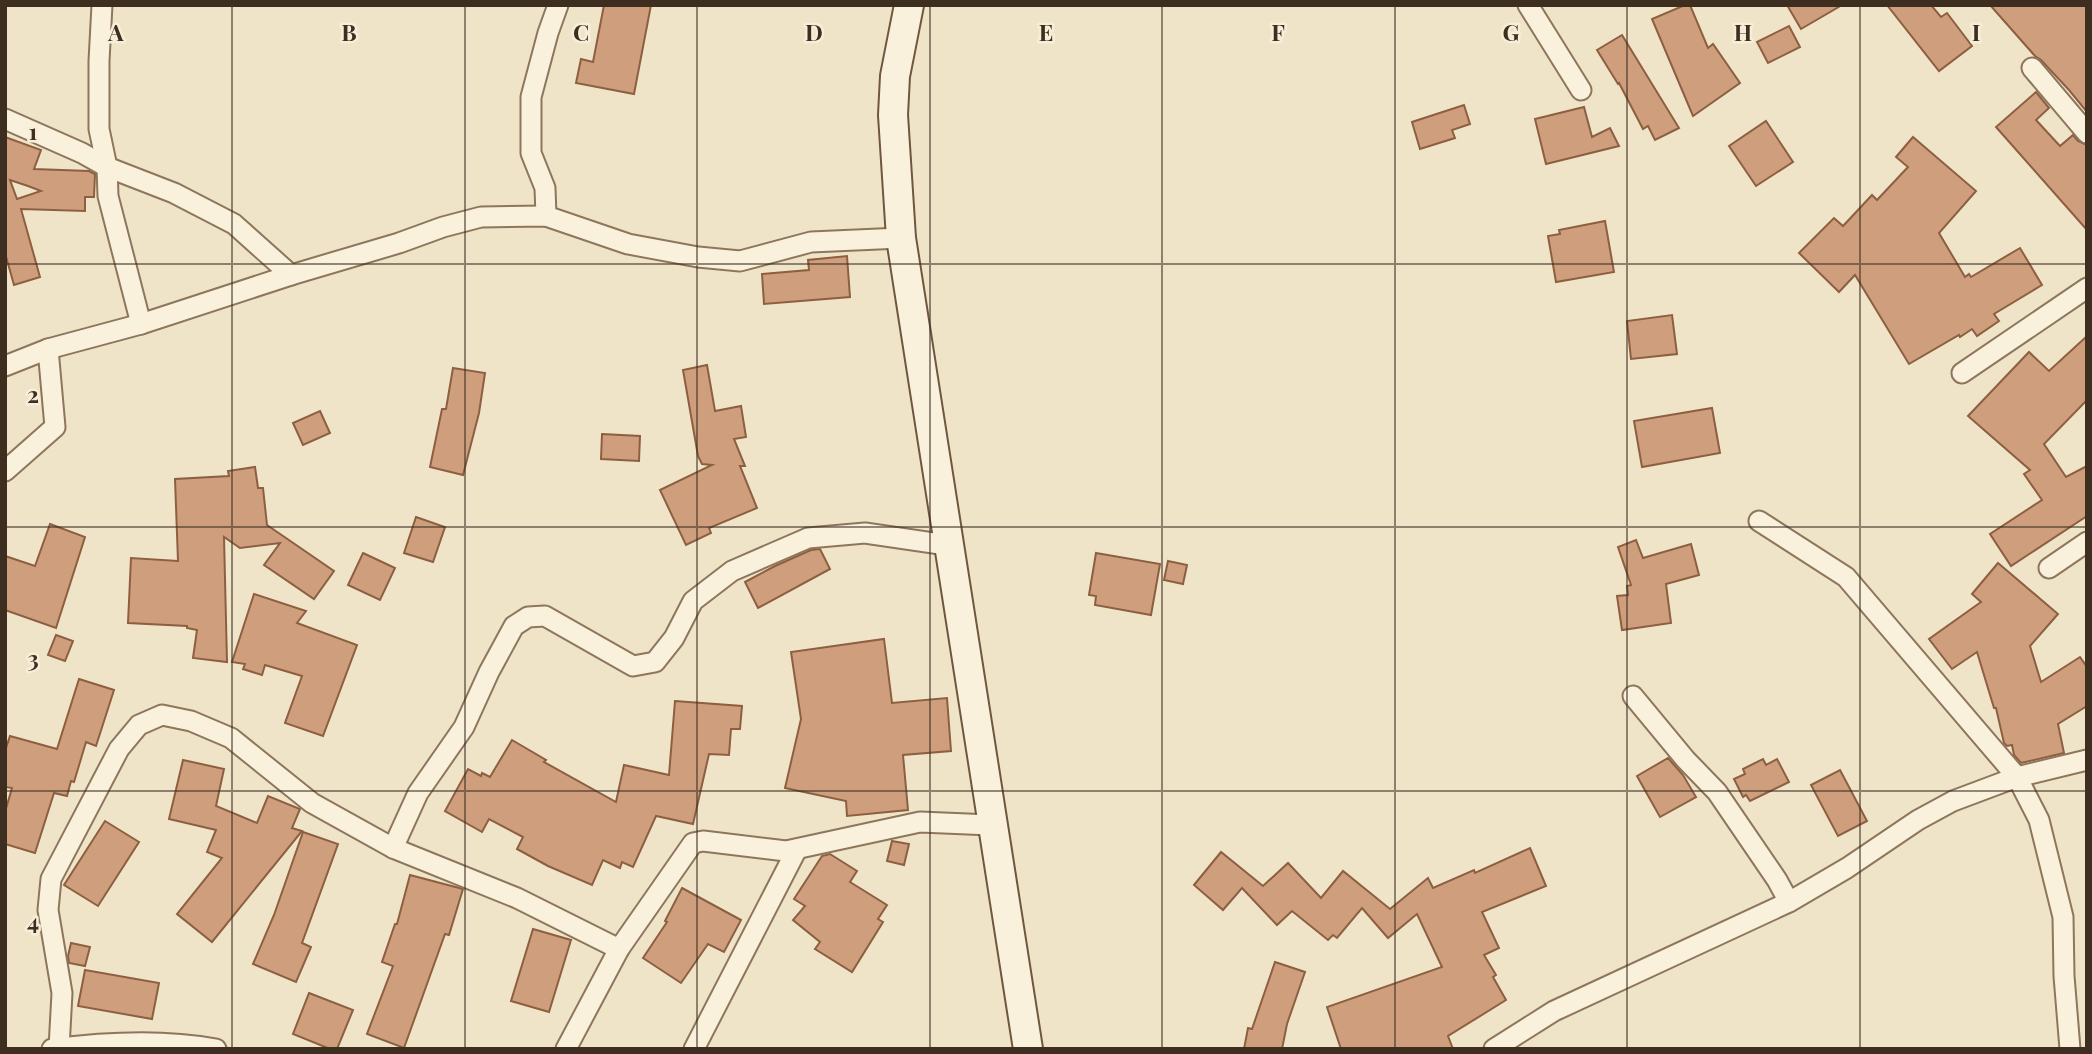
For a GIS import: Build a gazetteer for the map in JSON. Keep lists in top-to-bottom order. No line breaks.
{"grid":{"columns":["A","B","C","D","E","F","G","H","I"],"rows":["1","2","3","4"]}}
